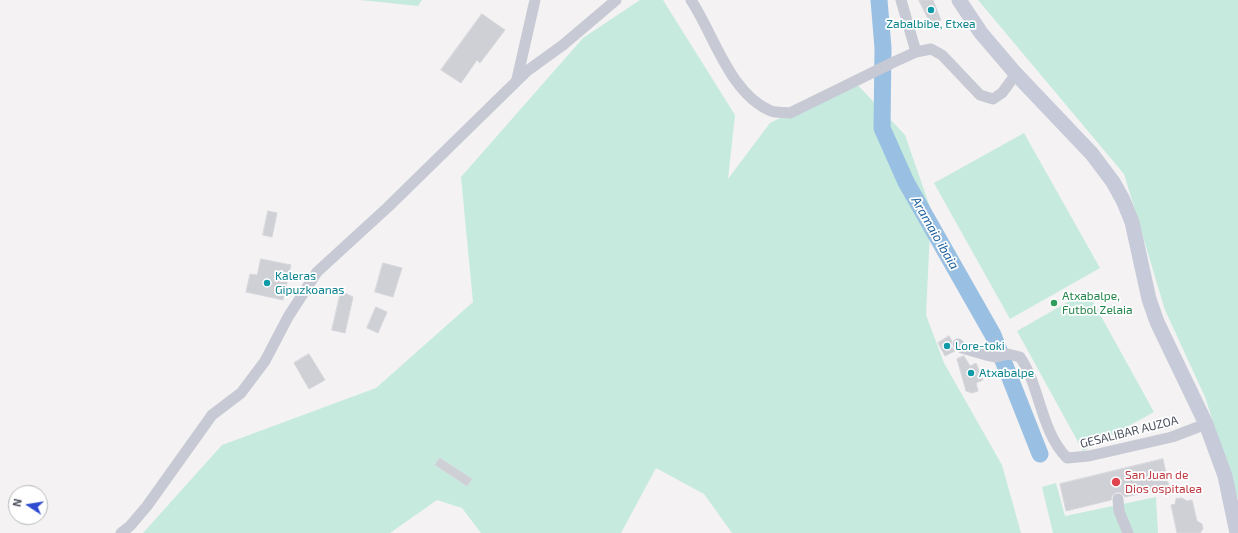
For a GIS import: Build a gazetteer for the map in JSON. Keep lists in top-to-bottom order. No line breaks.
{"streets":{"street":["GESALIBAR AUZOA"]},"water":["Aramaio ibaia"],"places":["Zabalbibe, Etxea","Kaleras Gipuzkoanas","Atxabalpe, Futbol Zelaia","Lore-toki","Atxabalpe","San Juan de Dios ospitalea"],"north":"left"}
